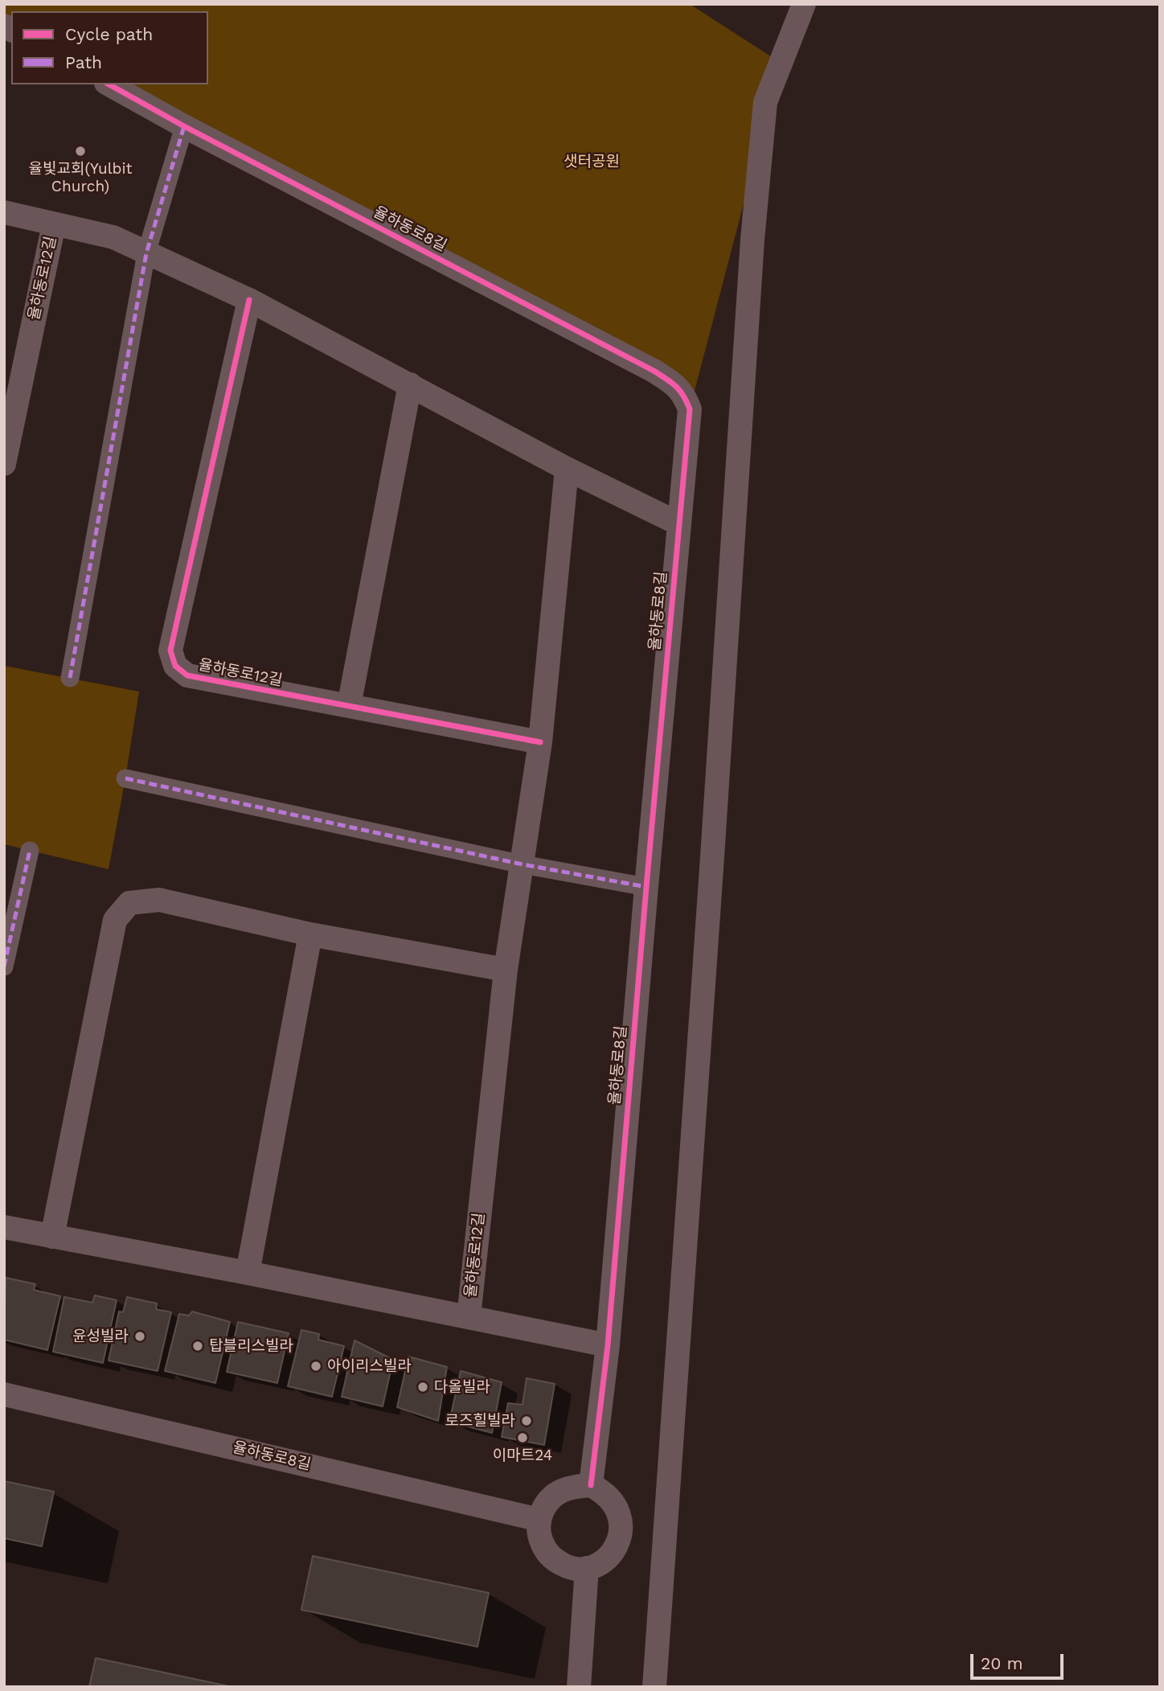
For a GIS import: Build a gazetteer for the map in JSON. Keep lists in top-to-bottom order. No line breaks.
{"streets":{"street":["율하동로8길","율하동로12길"]},"parks":["샛터공원"],"places":["율빛교회(Yulbit Church)","윤성빌라","탑블리스빌라","아이리스빌라","다올빌라","로즈힐빌라","이마트24"],"legend":["Cycle path","Path"],"scale_bar":"20 m"}
